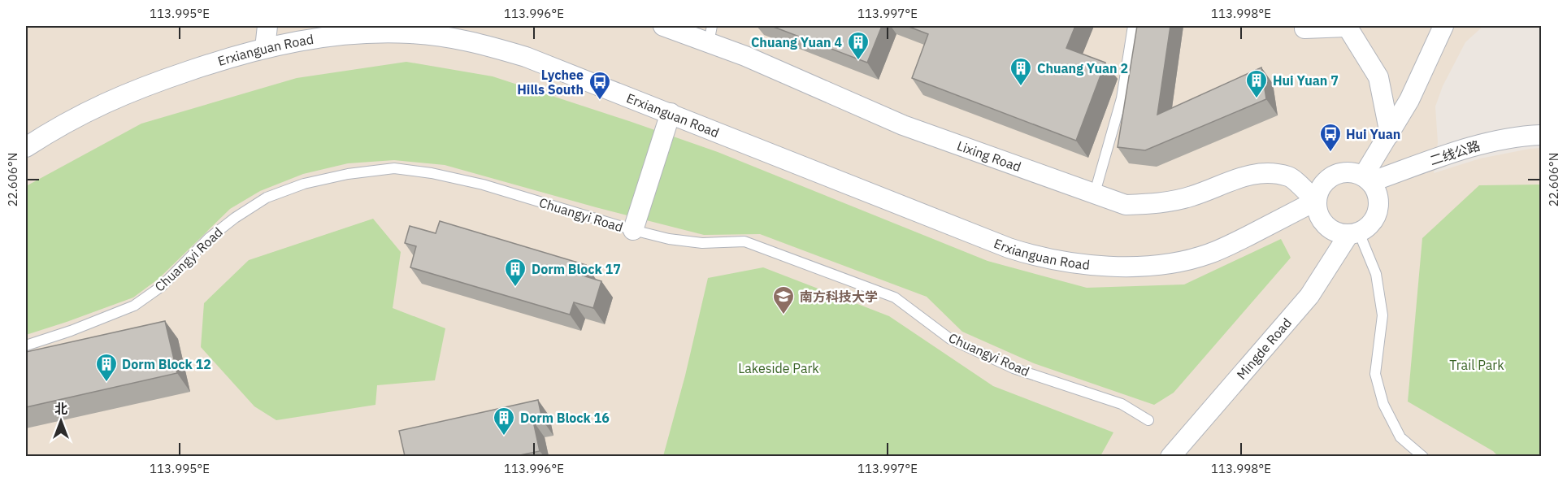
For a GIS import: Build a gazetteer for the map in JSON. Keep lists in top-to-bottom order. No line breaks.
{"streets":{"street":["Erxianguan Road","二线公路","Lixing Road","Mingde Road"],"lane":["Chuangyi Road"]},"crossings":[["Erxianguan Road","二线公路"],["Erxianguan Road","Lixing Road"],["Erxianguan Road","Mingde Road"],["二线公路","Lixing Road"],["二线公路","Mingde Road"],["Lixing Road","Mingde Road"]],"parks":["Trail Park","Lakeside Park"],"places":{"building":["Chuang Yuan 4","Chuang Yuan 2","Hui Yuan 7","Dorm Block 17","Dorm Block 12","Dorm Block 16"],"bus stop":["Lychee Hills South","Hui Yuan"],"school or university":["南方科技大学"]},"north":"top","coordinates":["113.995°E","113.996°E","113.997°E","113.998°E","22.606°N"]}
